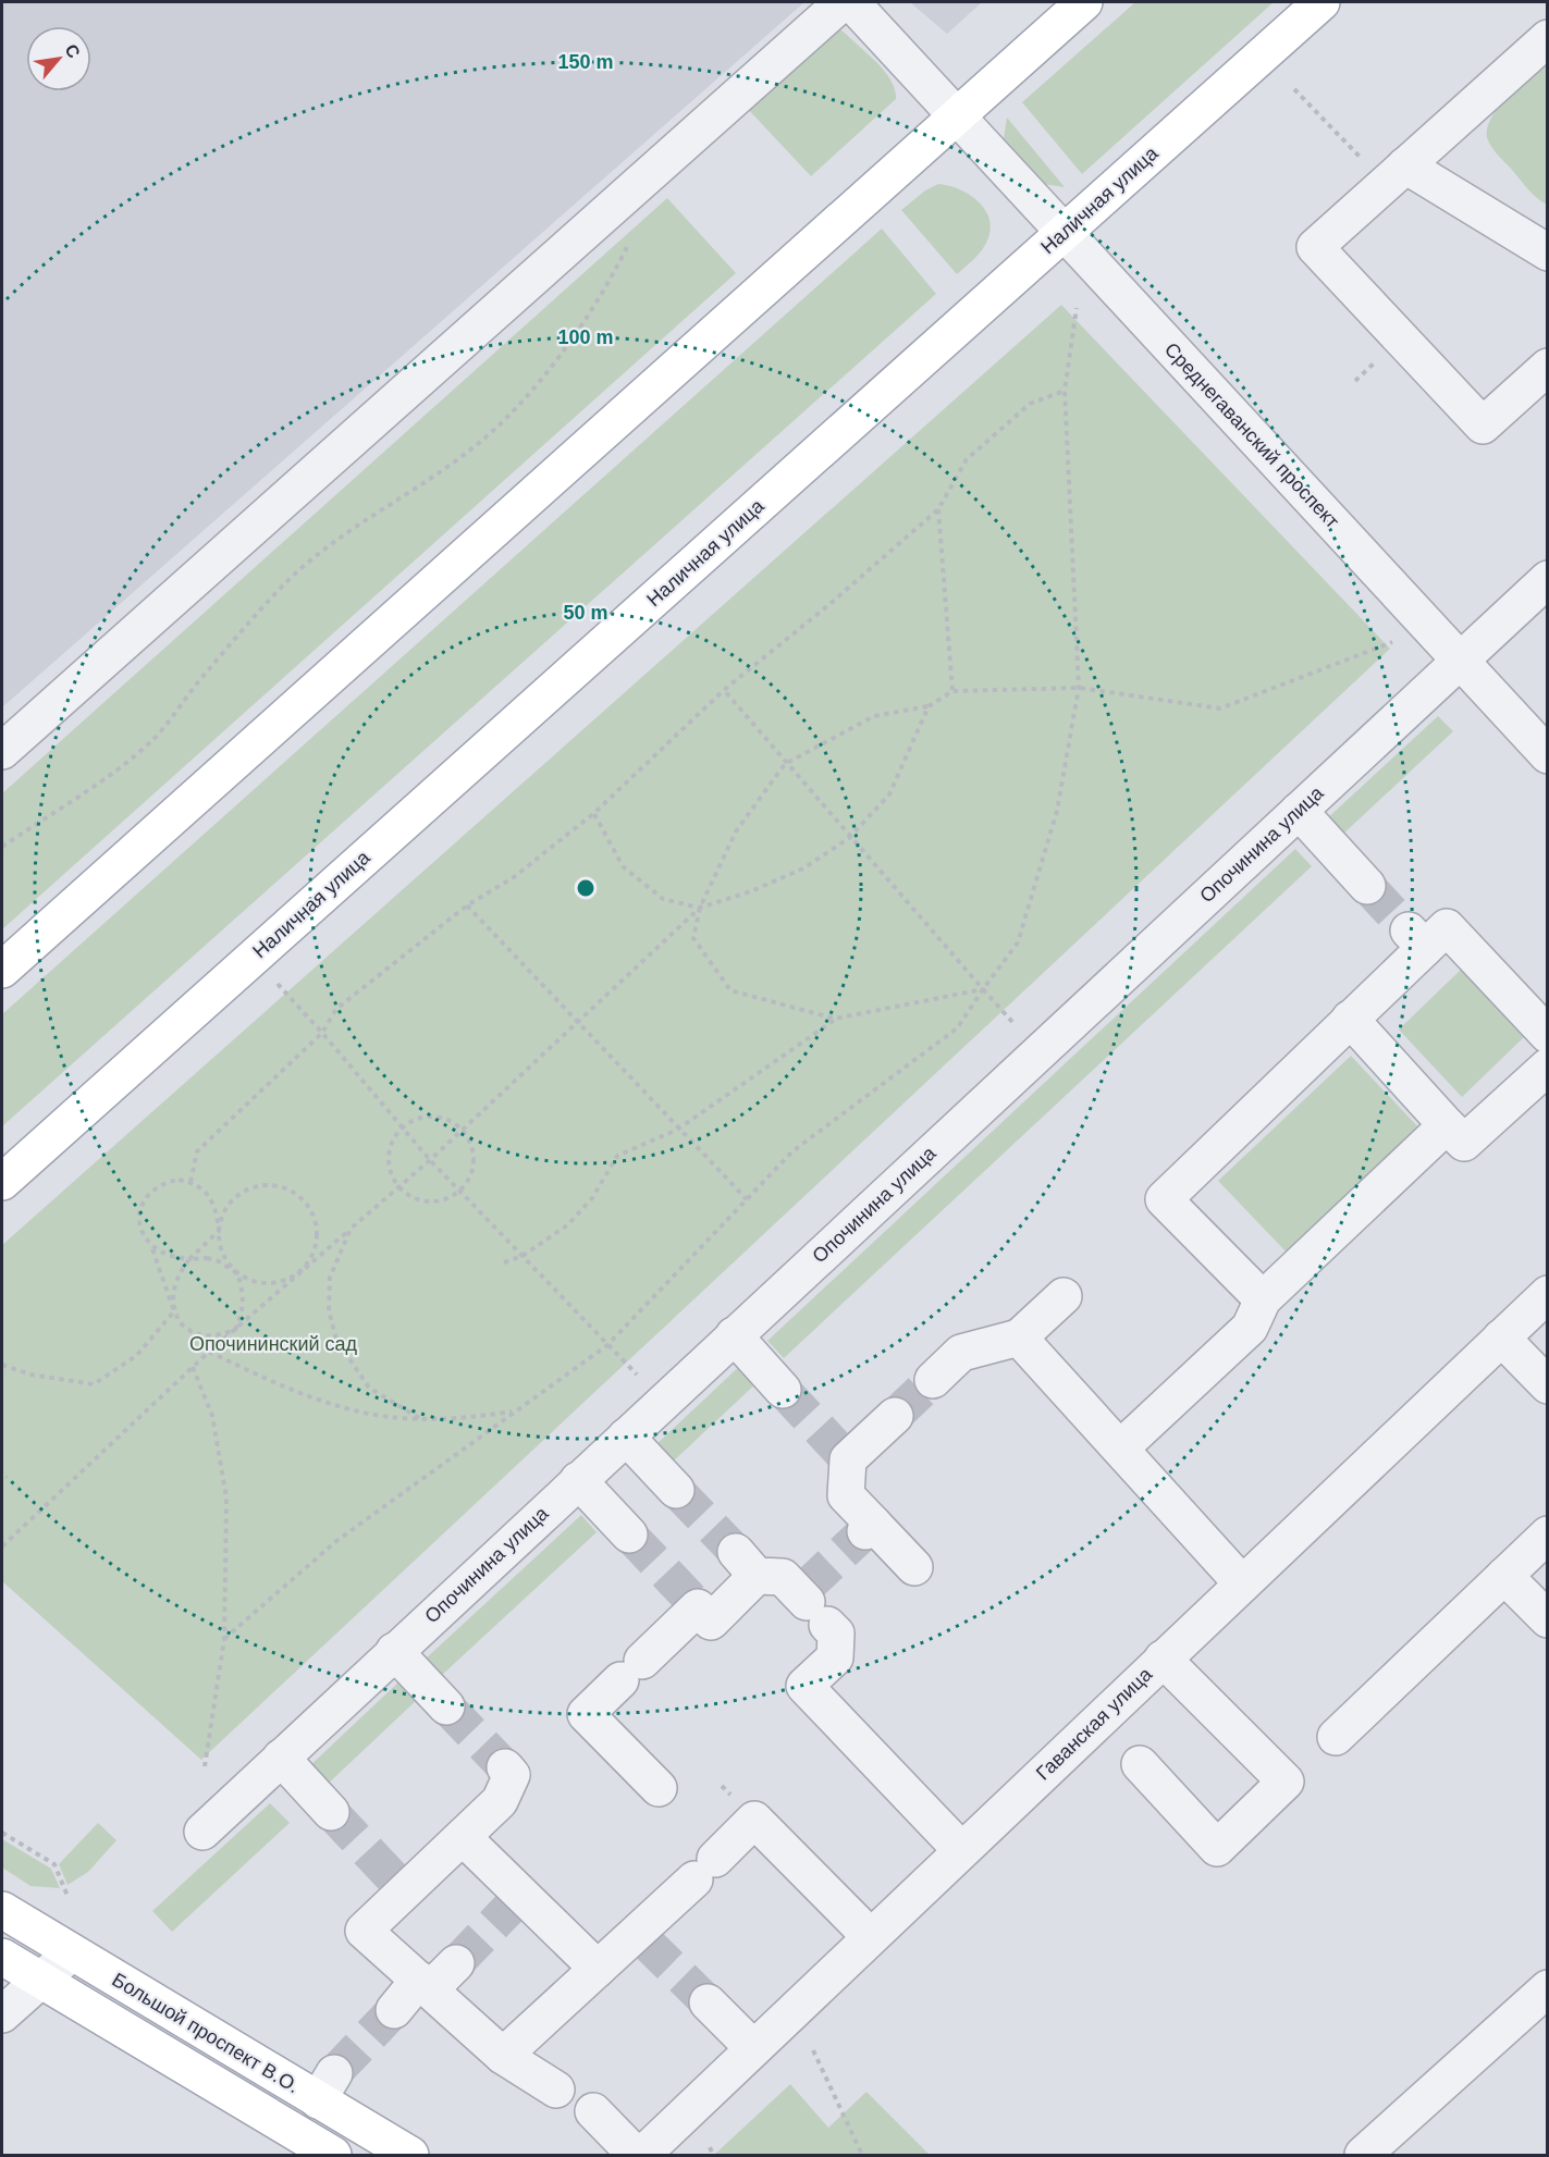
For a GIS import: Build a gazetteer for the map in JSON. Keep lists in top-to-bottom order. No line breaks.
{"streets":{"main road":["Наличная улица","Большой проспект В.О."],"street":["Среднегаванский проспект","Опочинина улица","Гаванская улица"]},"crossings":[["Наличная улица","Среднегаванский проспект"],["Среднегаванский проспект","Опочинина улица"]],"parks":["Опочининский сад"],"north":"top right","rings":["150 m","100 m","50 m"]}
